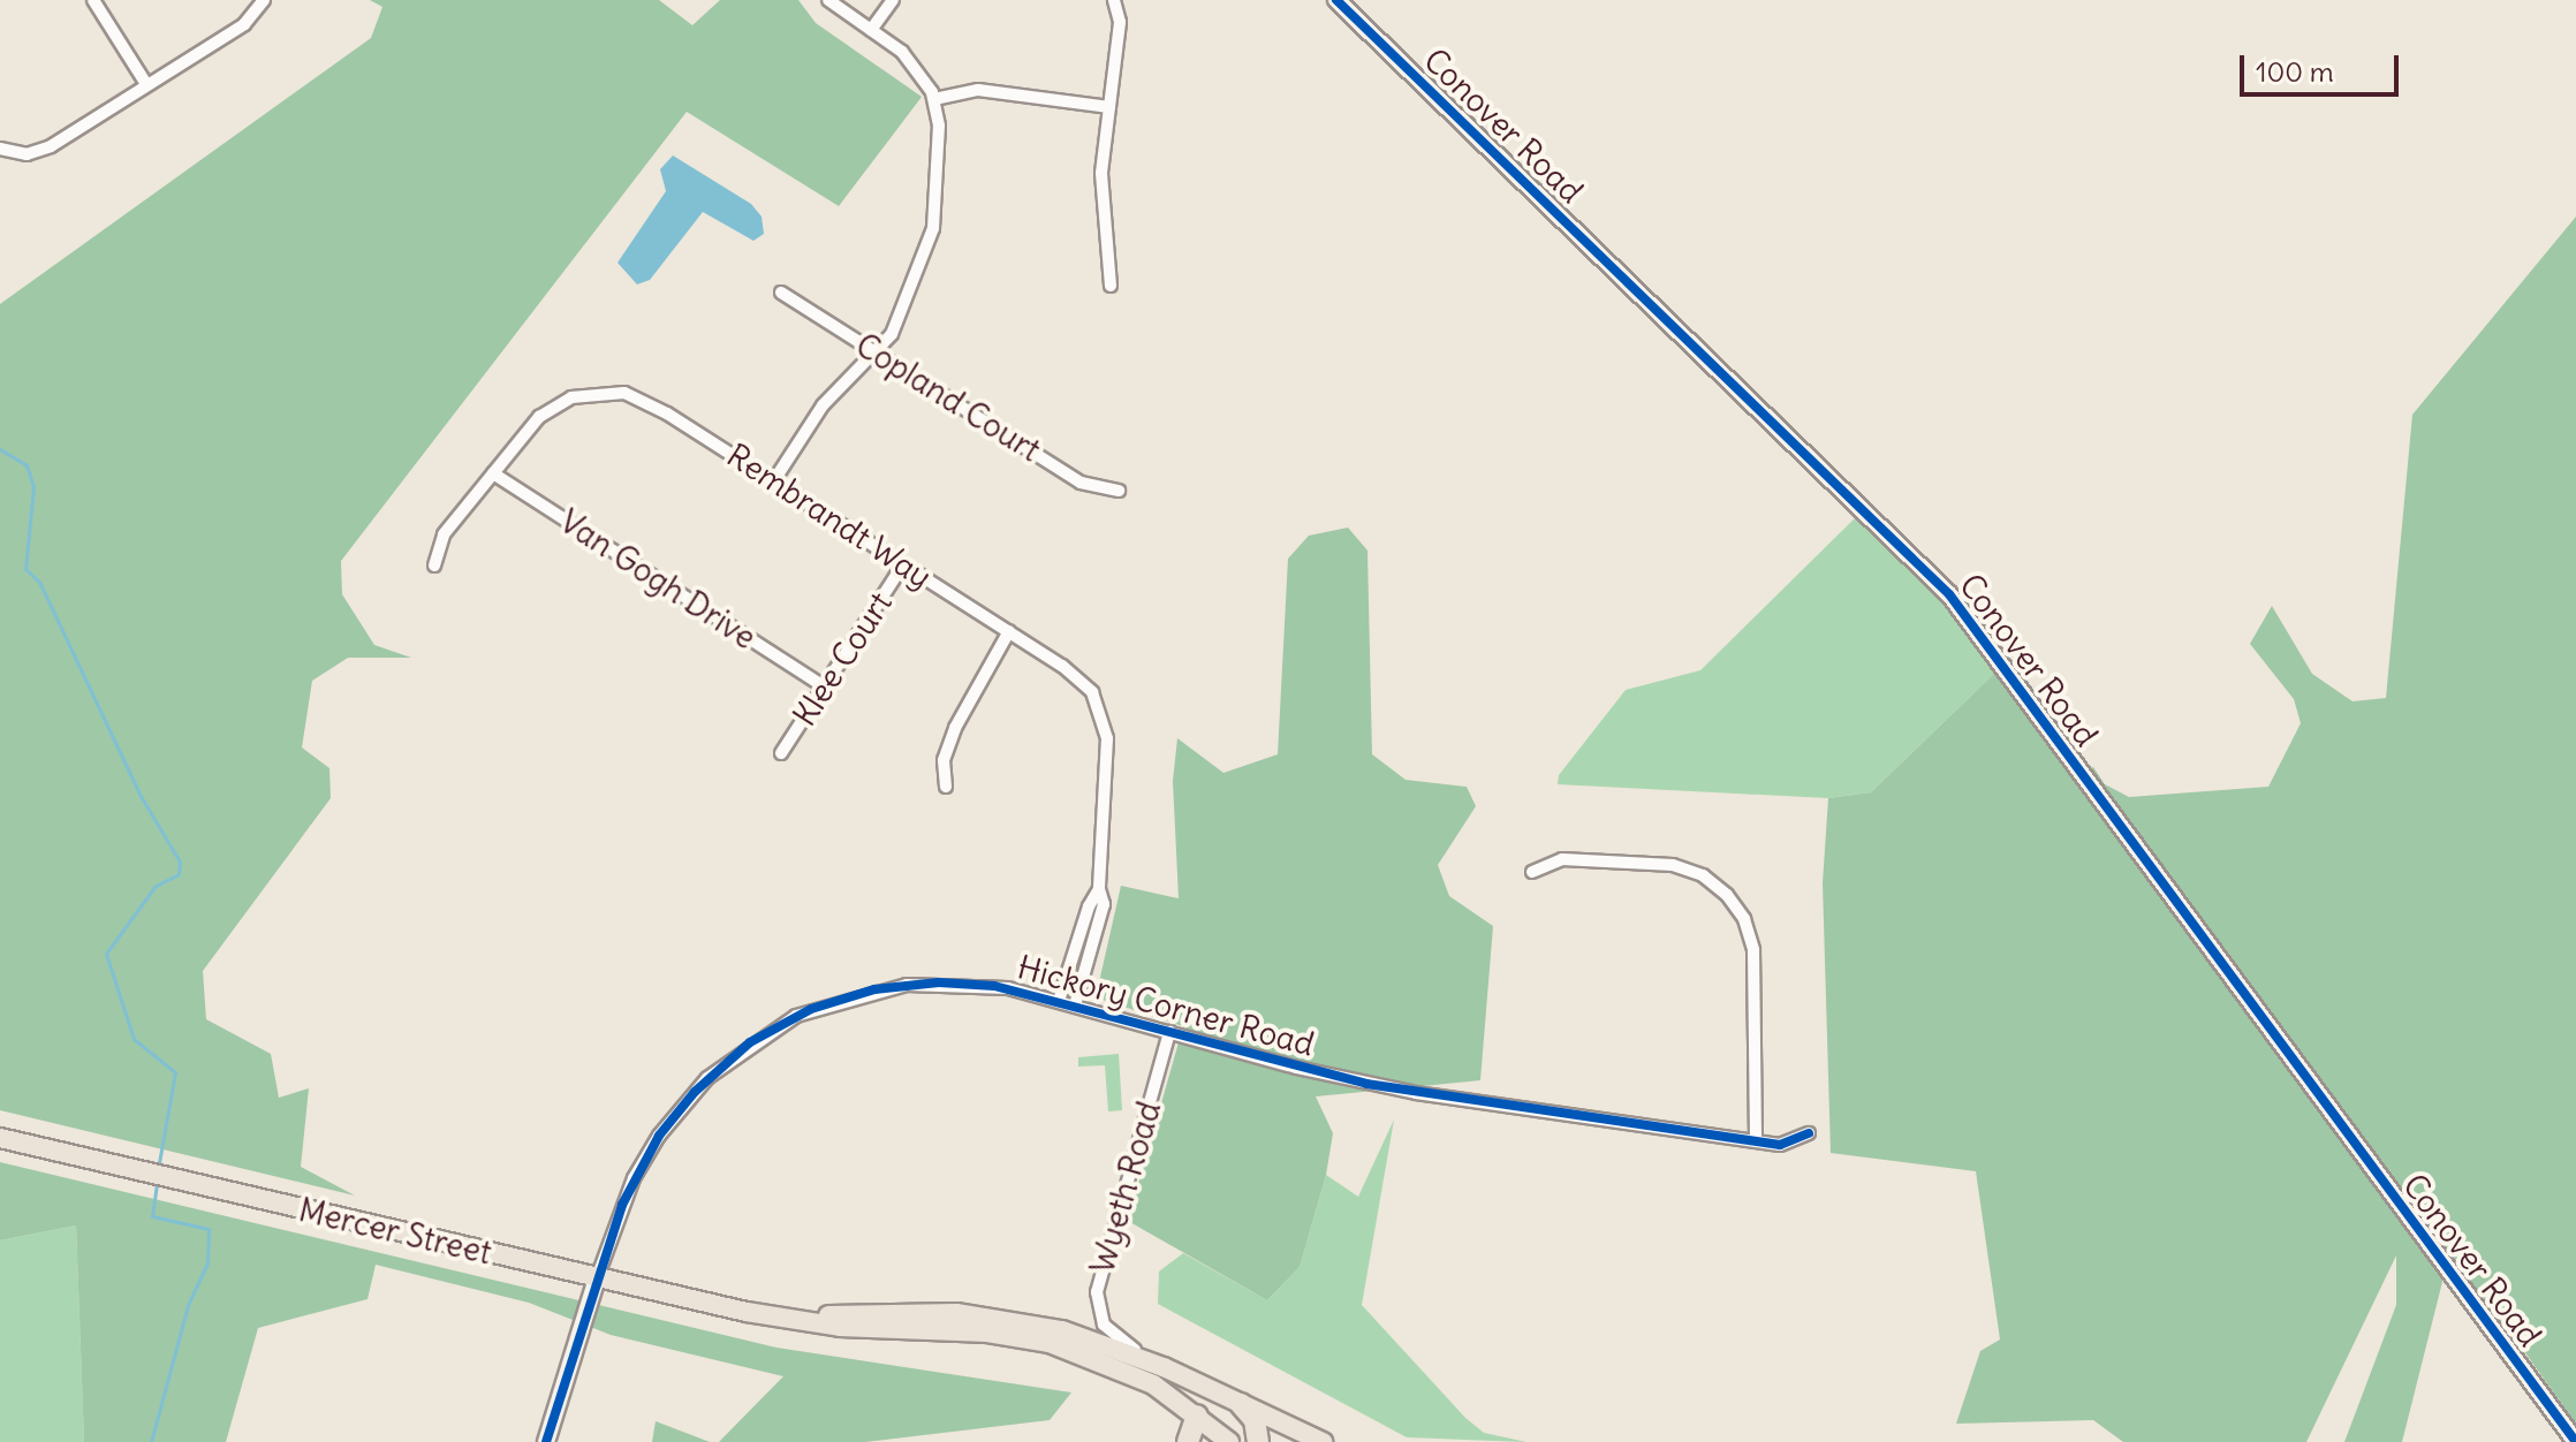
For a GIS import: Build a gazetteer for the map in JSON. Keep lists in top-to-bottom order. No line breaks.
{"streets":{"main road":["Mercer Street"],"street":["Conover Road","Copland Court","Rembrandt Way","Van Gogh Drive","Klee Court","Hickory Corner Road","Wyeth Road"]},"crossings":[["Rembrandt Way","Van Gogh Drive"],["Rembrandt Way","Klee Court"],["Rembrandt Way","Hickory Corner Road"],["Van Gogh Drive","Klee Court"],["Hickory Corner Road","Wyeth Road"],["Hickory Corner Road","Mercer Street"],["Wyeth Road","Mercer Street"]],"scale_bar":"100 m"}
